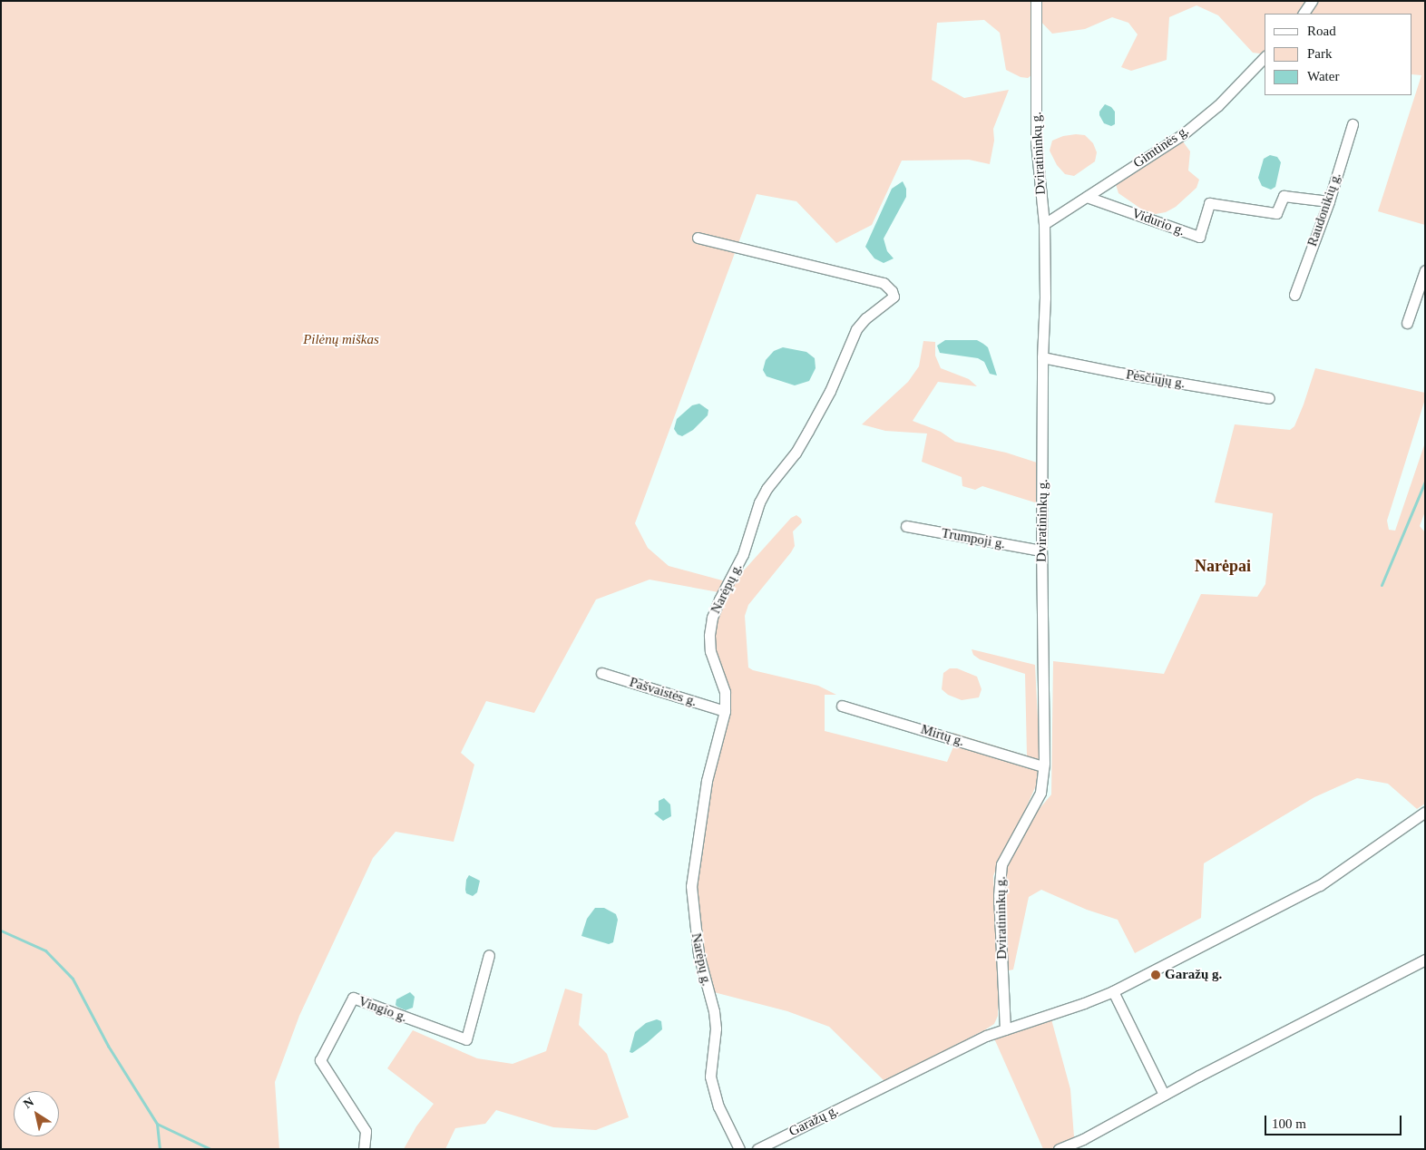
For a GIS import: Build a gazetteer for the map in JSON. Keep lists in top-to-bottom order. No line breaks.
{"streets":{"street":["Gimtinės g.","Dviratininkų g.","Raudonikių g.","Vidurio g.","Pėsčiųjų g.","Trumpoji g.","Narėpų g.","Pašvaistės g.","Mirtų g.","Vingio g.","Garažų g."]},"crossings":[["Gimtinės g.","Dviratininkų g."],["Gimtinės g.","Vidurio g."],["Dviratininkų g.","Pėsčiųjų g."],["Dviratininkų g.","Trumpoji g."],["Dviratininkų g.","Mirtų g."],["Dviratininkų g.","Garažų g."],["Raudonikių g.","Vidurio g."],["Narėpų g.","Pašvaistės g."]],"districts":["Narėpai"],"parks":["Pilėnų miškas"],"places":["Garažų g."],"legend":["Road","Park","Water"],"scale_bar":"100 m","north":"top left"}
